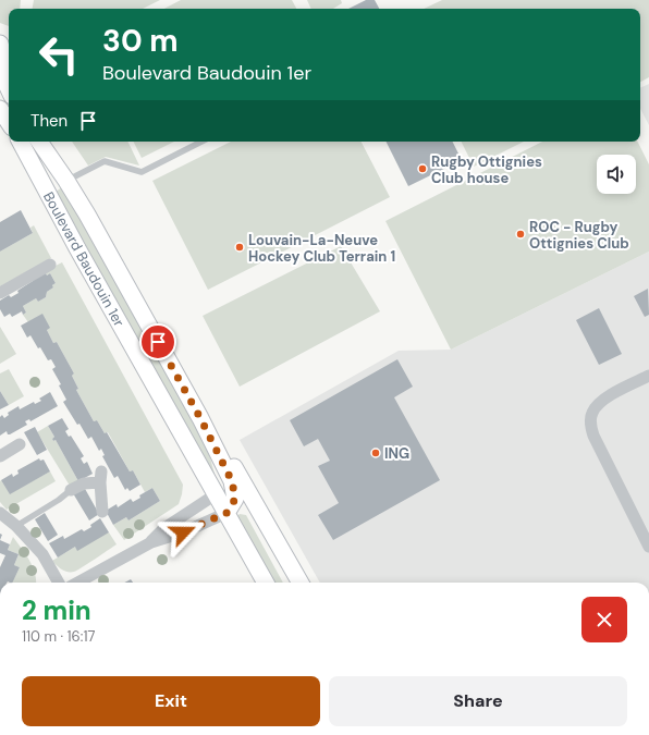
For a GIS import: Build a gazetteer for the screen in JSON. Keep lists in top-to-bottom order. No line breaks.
{"streets":{"main road":["Boulevard Baudouin 1er"]},"places":["Rugby Ottignies Club house","ROC - Rugby Ottignies Club","Louvain-La-Neuve Hockey Club Terrain 1","ING"],"page":{"turn":["30 m","Boulevard Baudouin 1er"],"then":"Then","heading":["2 min","110 m · 16:17"],"buttons":["Exit","Share"]}}
